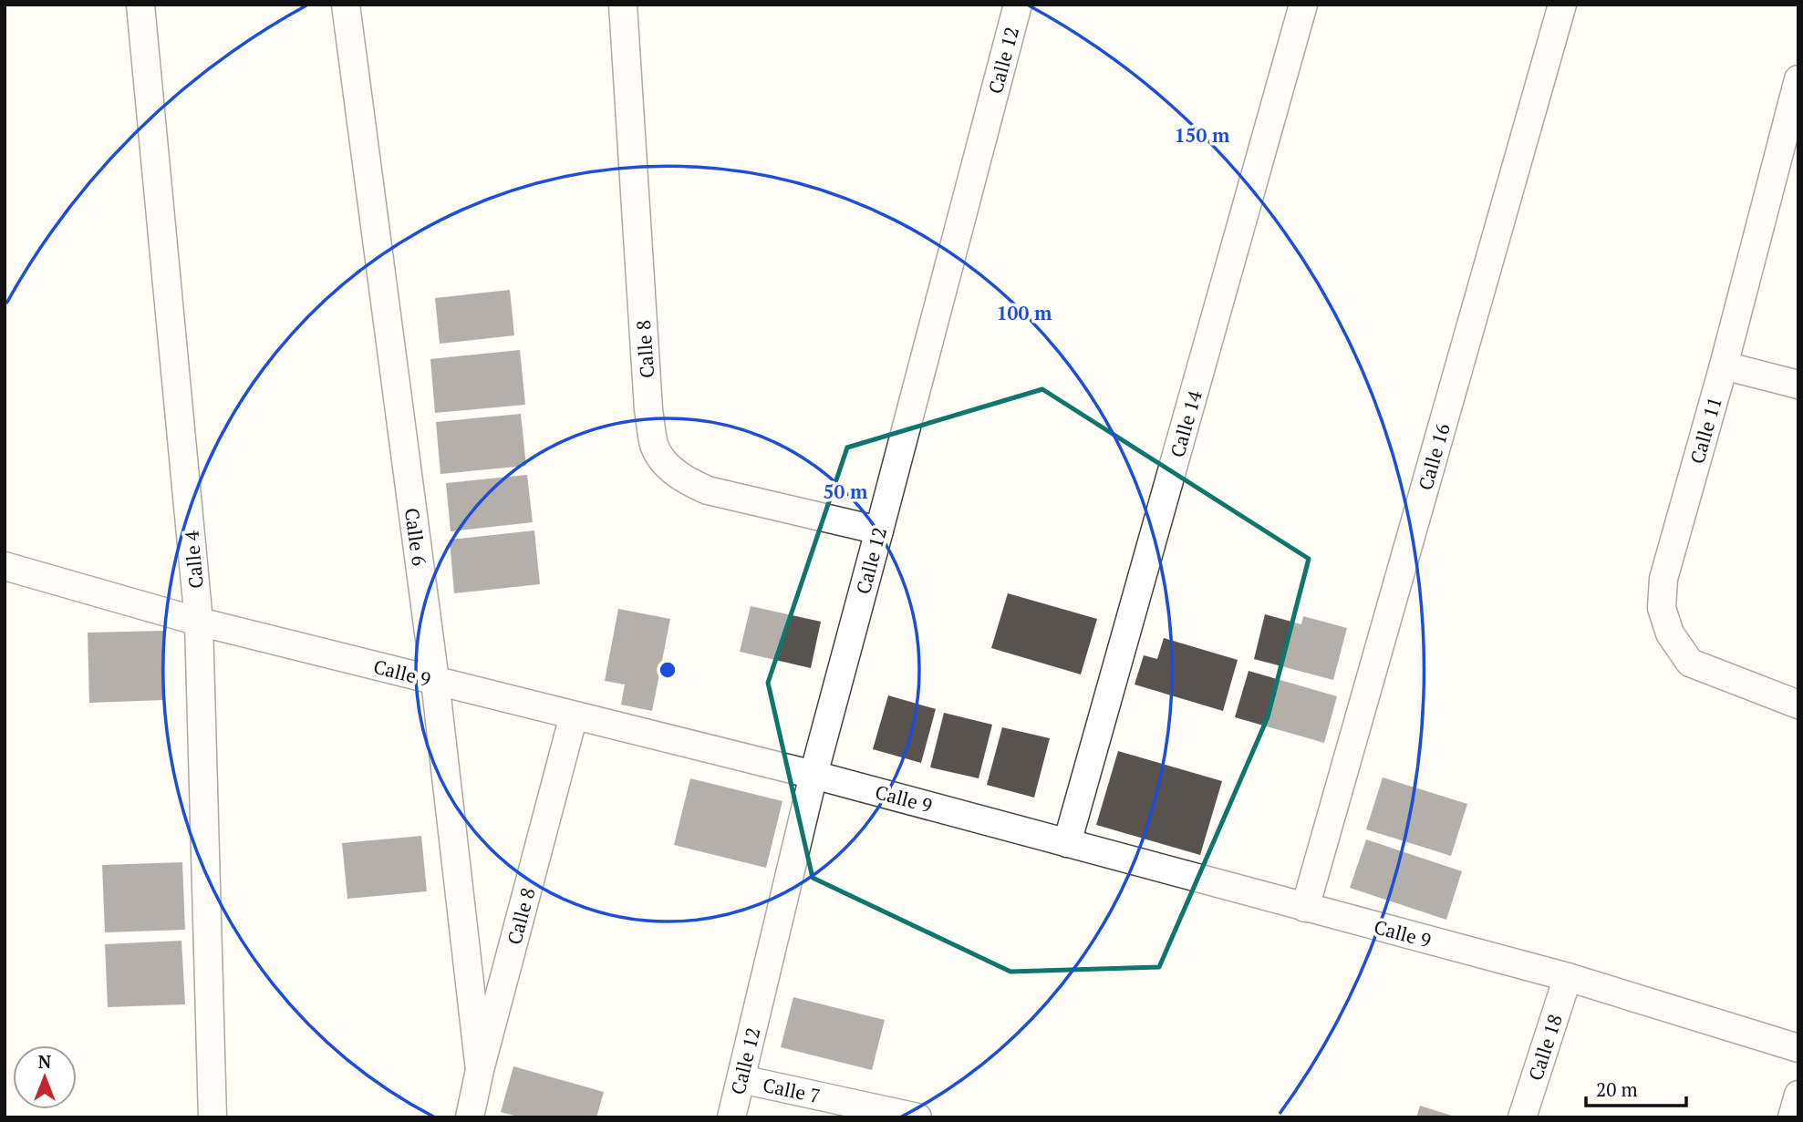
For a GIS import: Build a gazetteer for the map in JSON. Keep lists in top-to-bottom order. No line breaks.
{"streets":{"street":["Calle 12","Calle 8","Calle 14","Calle 11","Calle 16","Calle 6","Calle 4","Calle 9","Calle 18","Calle 7"]},"crossings":[["Calle 12","Calle 8"],["Calle 12","Calle 9"],["Calle 12","Calle 7"],["Calle 8","Calle 6"],["Calle 8","Calle 9"],["Calle 14","Calle 9"],["Calle 16","Calle 9"],["Calle 6","Calle 9"],["Calle 4","Calle 9"],["Calle 9","Calle 18"]],"scale_bar":"20 m","north":"top","rings":["150 m","100 m","50 m"]}
